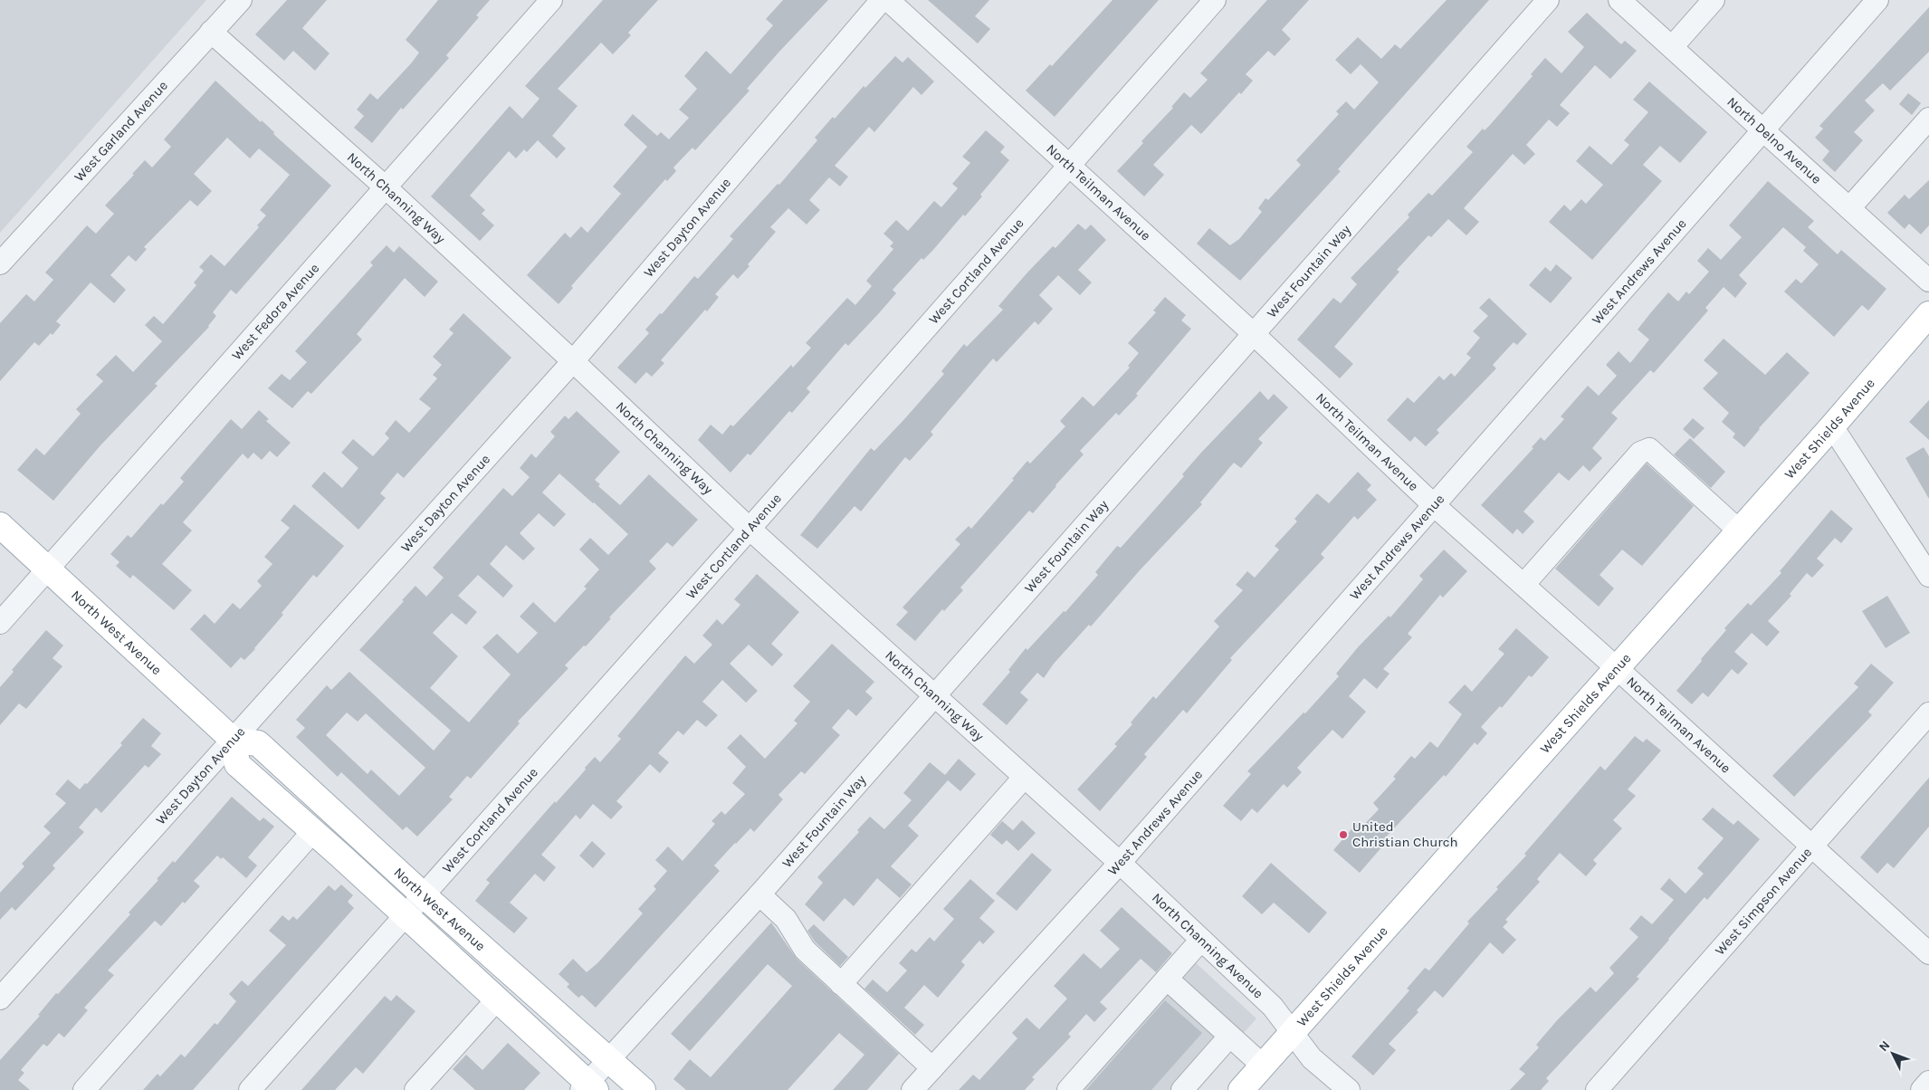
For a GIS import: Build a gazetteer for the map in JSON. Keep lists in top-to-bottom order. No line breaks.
{"streets":{"main road":["West Shields Avenue","North West Avenue"],"street":["West Garland Avenue","North Delno Avenue","North Teilman Avenue","North Channing Way","West Dayton Avenue","West Cortland Avenue","West Fountain Way","West Andrews Avenue","West Fedora Avenue","West Simpson Avenue","North Channing Avenue"]},"crossings":[["West Garland Avenue","North Channing Way"],["North Delno Avenue","West Andrews Avenue"],["North Teilman Avenue","West Cortland Avenue"],["North Teilman Avenue","West Fountain Way"],["North Teilman Avenue","West Andrews Avenue"],["North Teilman Avenue","West Shields Avenue"],["North Teilman Avenue","West Simpson Avenue"],["North Channing Way","West Dayton Avenue"],["North Channing Way","West Cortland Avenue"],["North Channing Way","West Fountain Way"],["North Channing Way","West Andrews Avenue"],["North Channing Way","West Fedora Avenue"],["North Channing Way","North Channing Avenue"],["West Dayton Avenue","North West Avenue"],["West Cortland Avenue","North West Avenue"],["West Fountain Way","North West Avenue"],["West Andrews Avenue","North Channing Avenue"],["West Fedora Avenue","North West Avenue"],["West Shields Avenue","North Channing Avenue"]],"places":["United Christian Church"],"north":"top left"}
